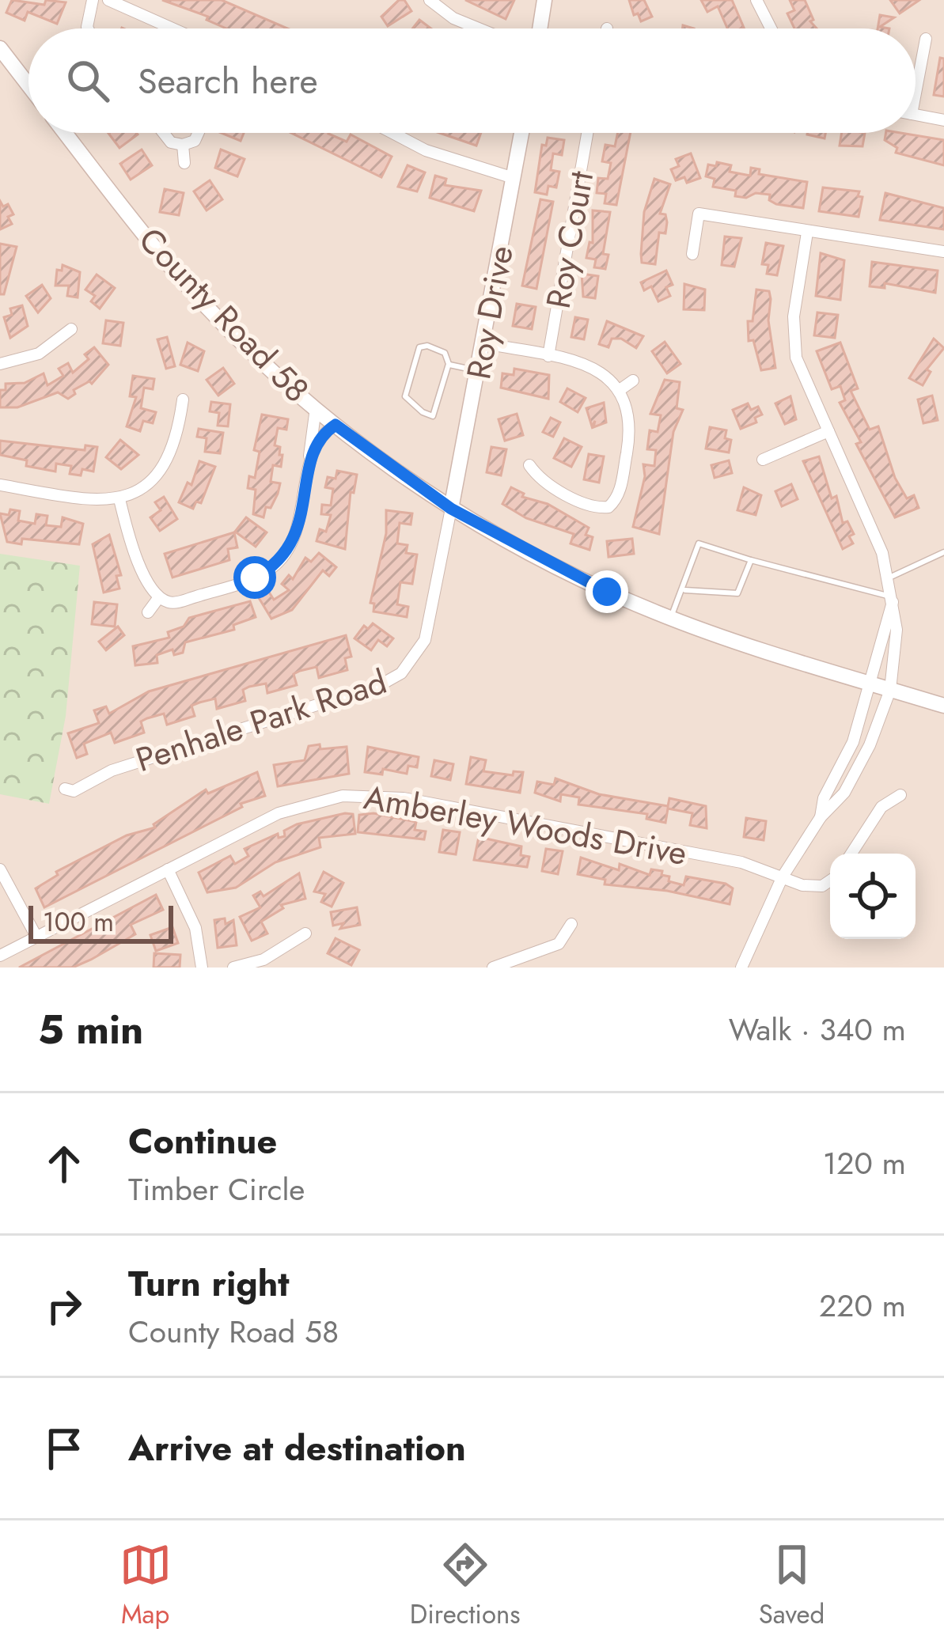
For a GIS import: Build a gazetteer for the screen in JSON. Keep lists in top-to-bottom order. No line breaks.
{"streets":{"street":["Roy Court","Roy Drive","County Road 58","Penhale Park Road","Amberley Woods Drive"]},"crossings":[["Roy Drive","County Road 58"],["Roy Drive","Penhale Park Road"],["County Road 58","Penhale Park Road"]],"scale_bar":"100 m","page":{"search":"Search here","scale":"100 m","heading":["5 min","Walk · 340 m"],"list":[["Continue","Timber Circle","120 m"],["Turn right","County Road 58","220 m"],"Arrive at destination"],"nav":["Map","Directions","Saved"]}}
